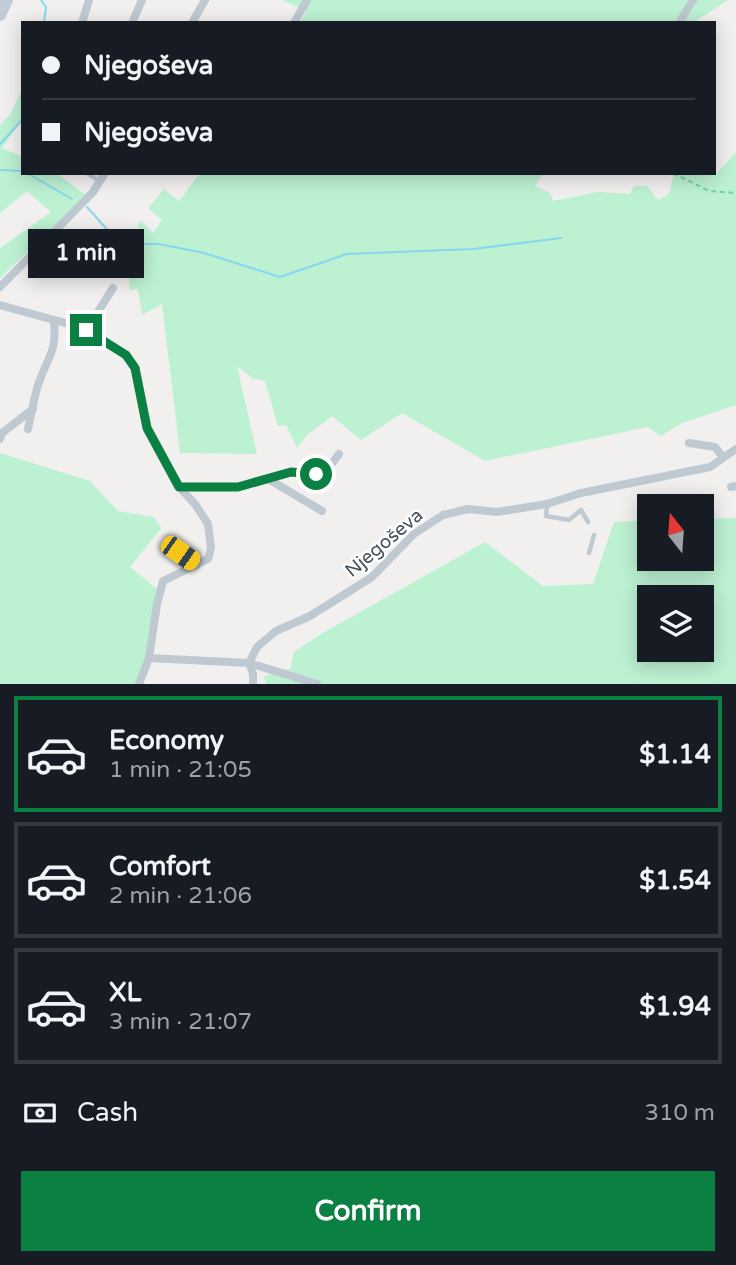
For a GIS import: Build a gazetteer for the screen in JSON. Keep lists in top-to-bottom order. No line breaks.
{"streets":{"street":["Njegoševa"]},"north":"top","page":{"banner":["Njegoševa","Njegoševa"],"bubble":"1 min","list":[{"name":"Economy","note":"1 min · 21:05","value":"$1.14"},{"name":"Comfort","note":"2 min · 21:06","value":"$1.54"},{"name":"XL","note":"3 min · 21:07","value":"$1.94"}],"pay":["Cash","310 m"],"buttons":"Confirm"}}
